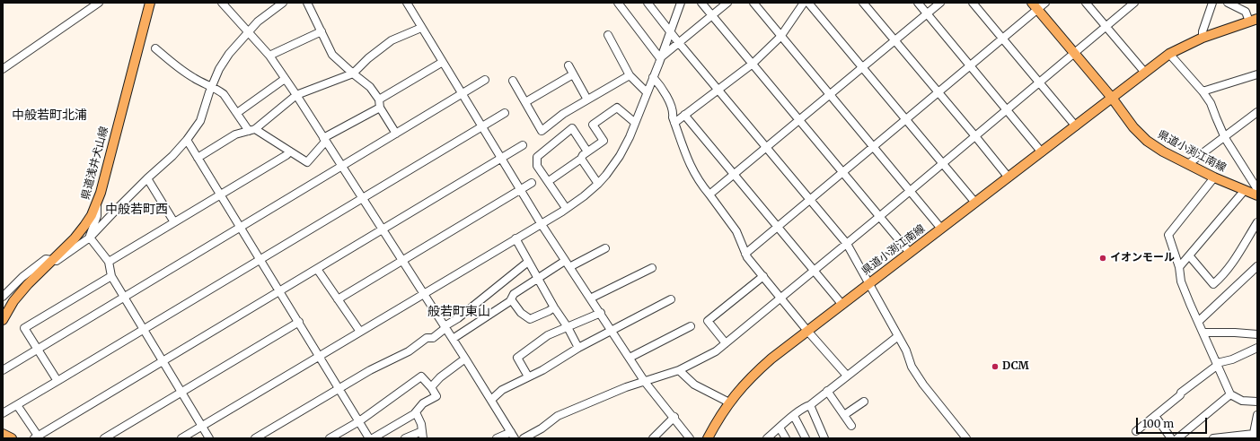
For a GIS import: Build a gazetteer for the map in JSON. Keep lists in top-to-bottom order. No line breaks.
{"streets":{"main road":["県道小渕江南線","県道浅井犬山線"]},"districts":["中般若町北浦","中般若町西","般若町東山"],"places":["イオンモール","DCM"],"scale_bar":"100 m"}
